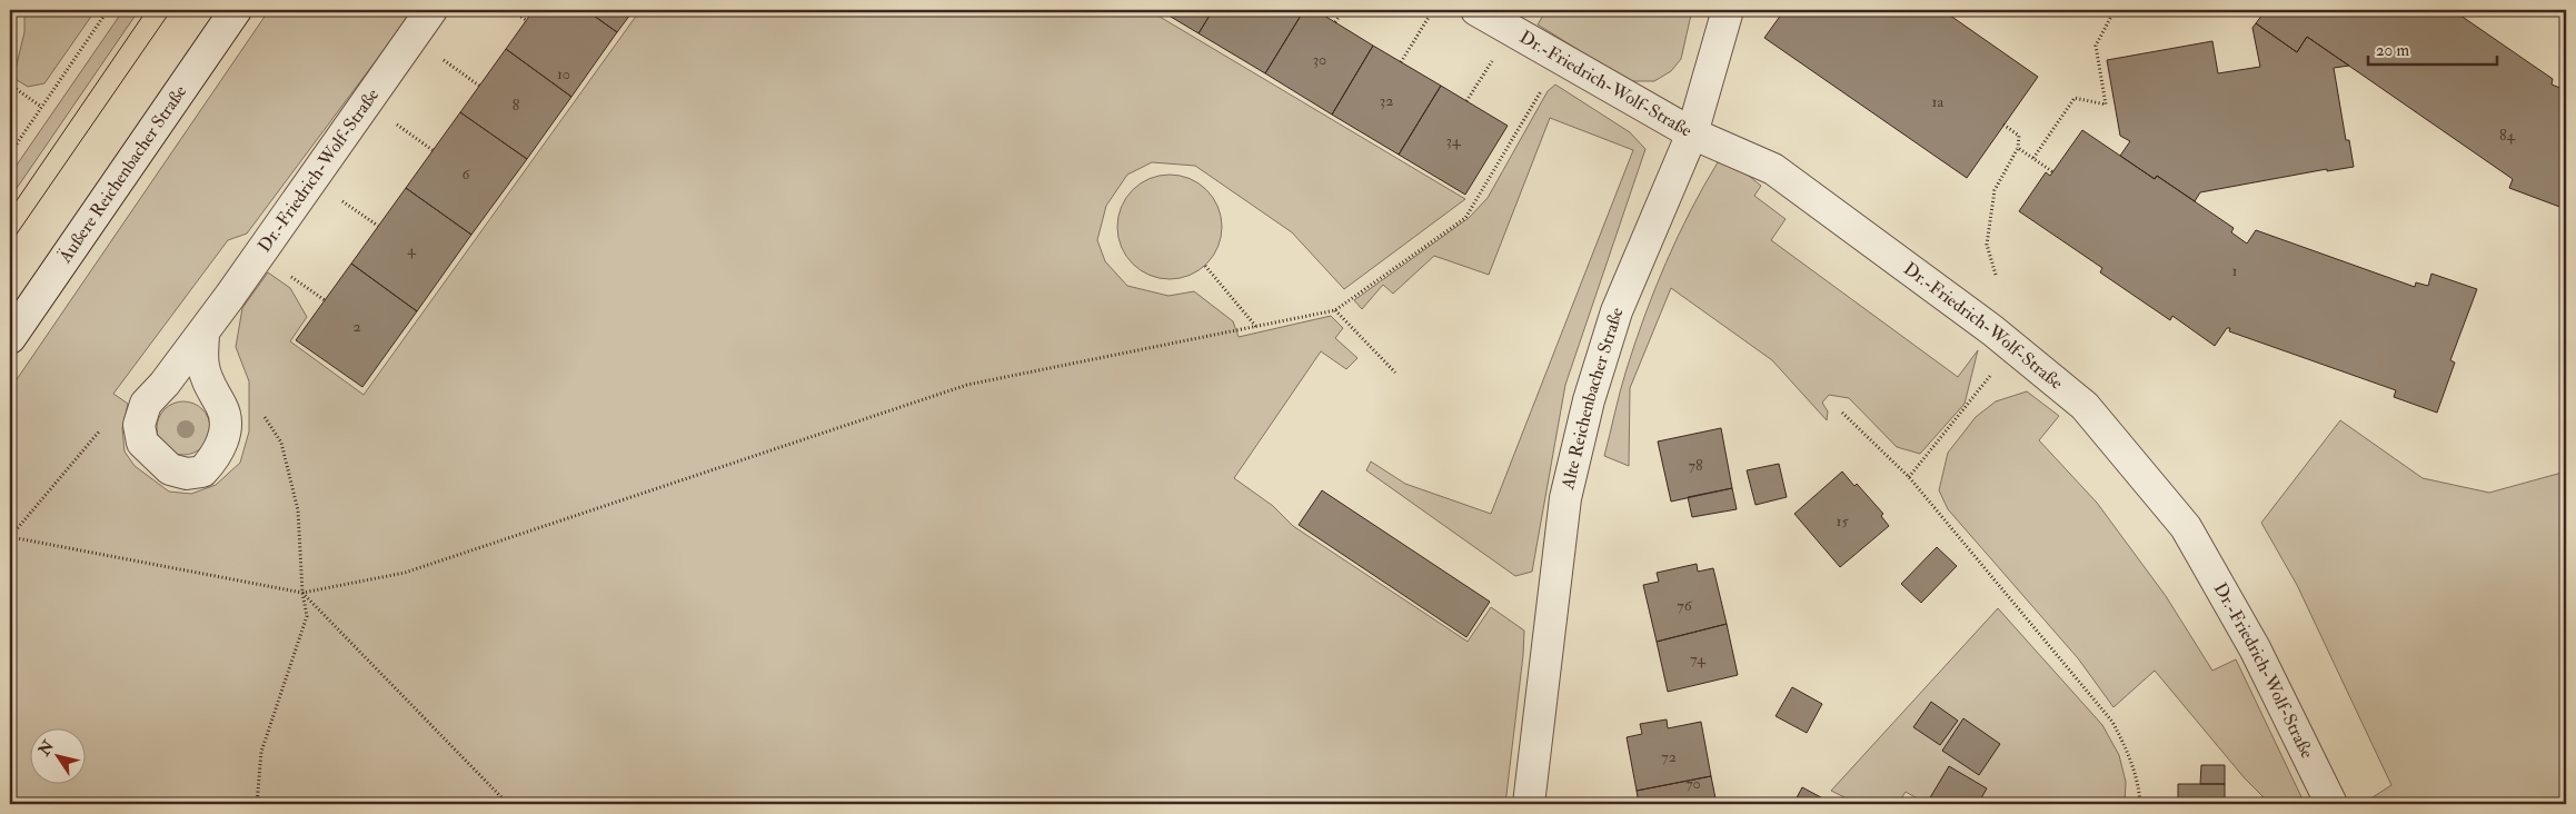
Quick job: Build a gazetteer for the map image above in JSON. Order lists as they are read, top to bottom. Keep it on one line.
{"streets":{"street":["Dr.-Friedrich-Wolf-Straße","Äußere Reichenbacher Straße","Alte Reichenbacher Straße"]},"crossings":[["Dr.-Friedrich-Wolf-Straße","Alte Reichenbacher Straße"]],"house_numbers":["30","10","32","1a","8","84","34","6","4","1","2","78","15","76","74","72","70"],"scale_bar":"20 m","north":"top left"}
